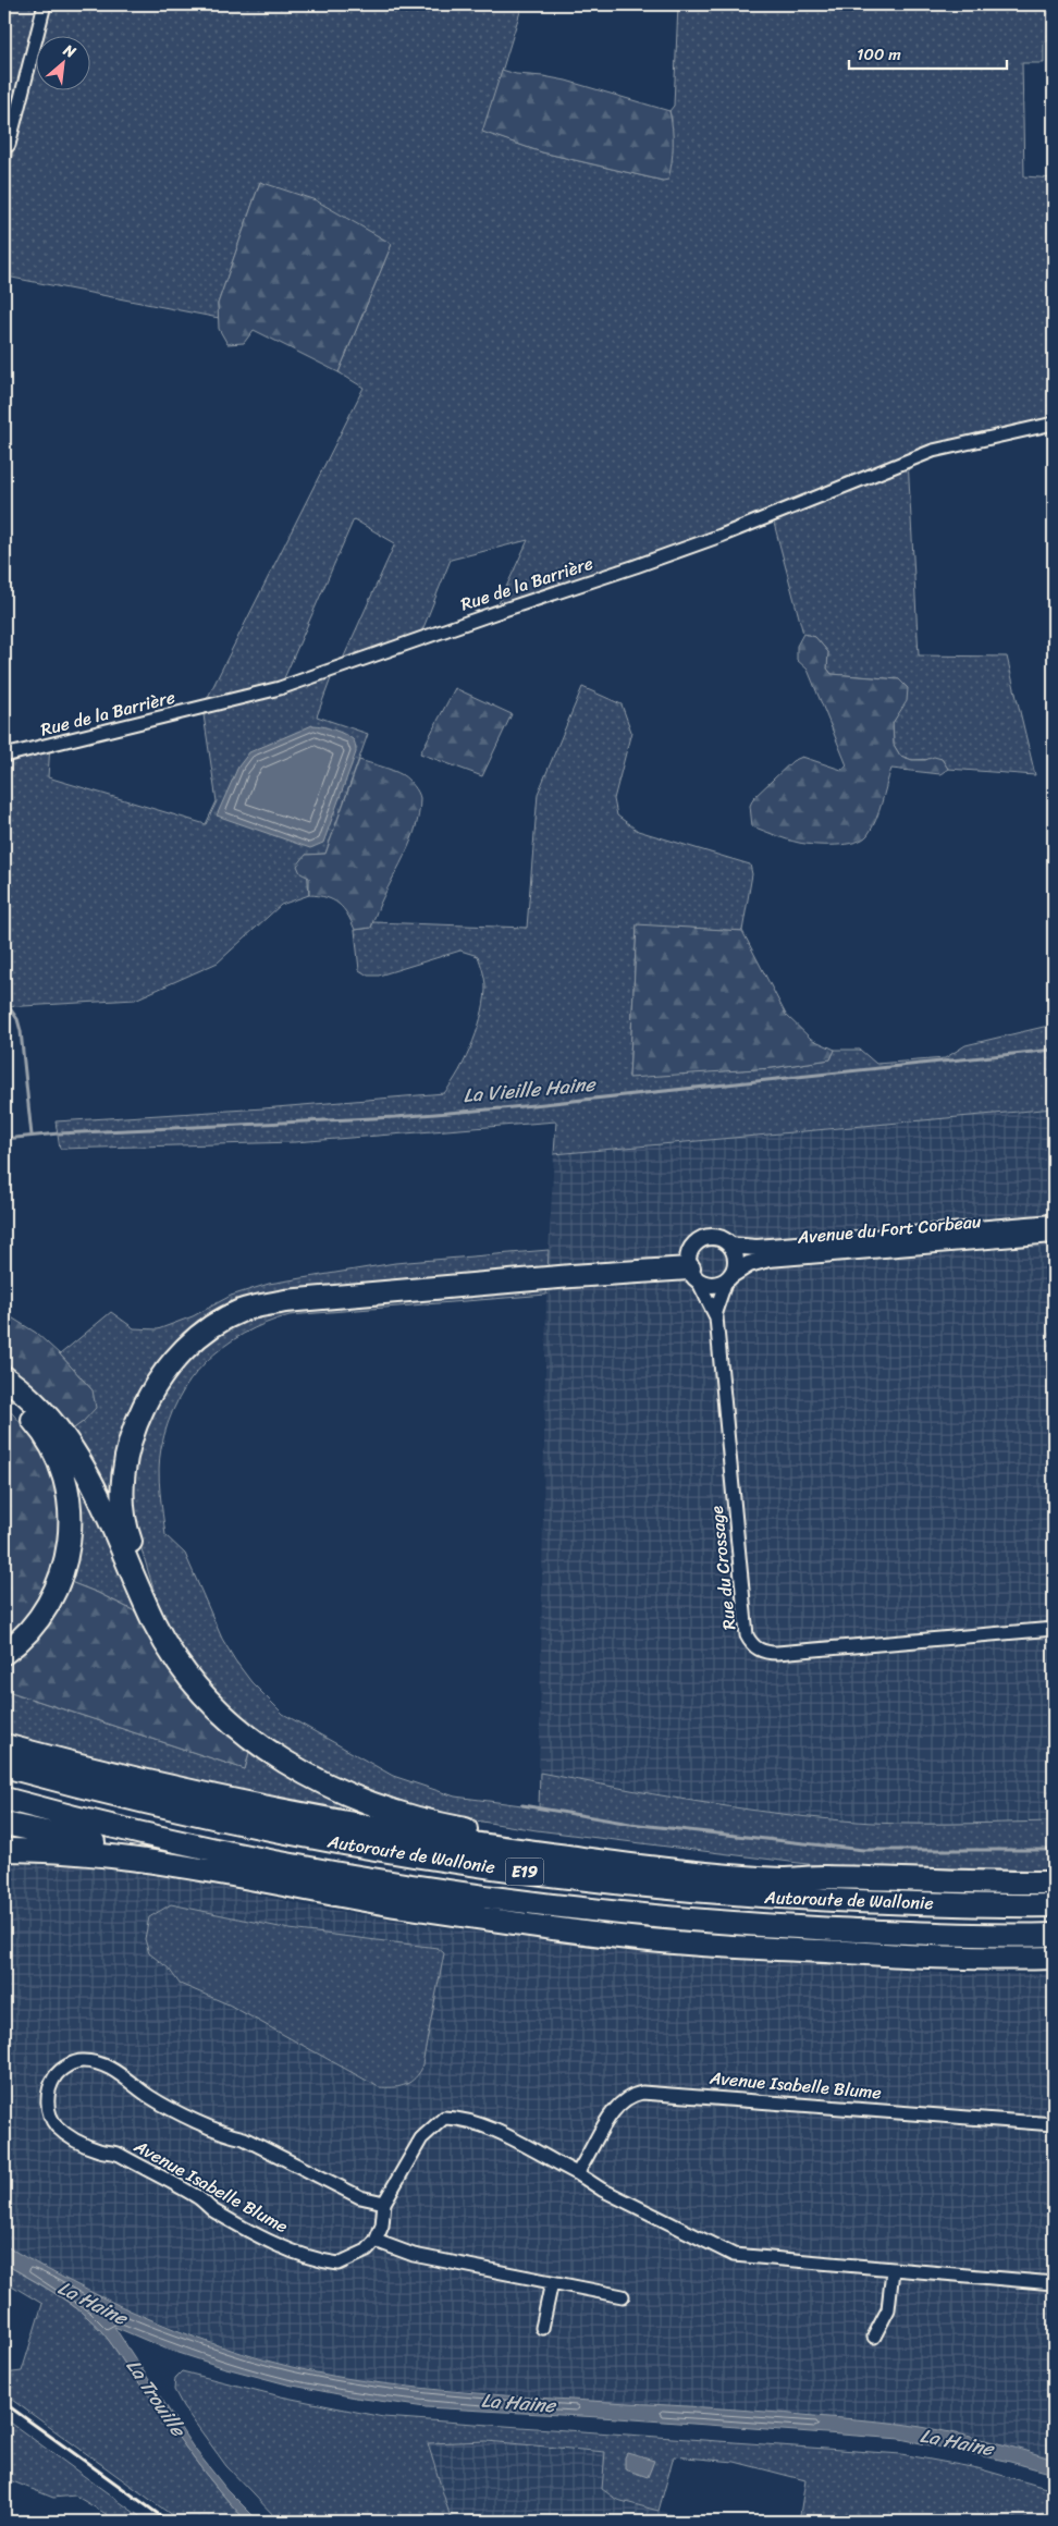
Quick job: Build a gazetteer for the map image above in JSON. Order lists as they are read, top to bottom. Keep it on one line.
{"streets":{"highway":["Autoroute de Wallonie","E19"],"street":["Rue de la Barrière","Avenue du Fort Corbeau","Rue du Crossage","Avenue Isabelle Blume"]},"water":["La Vieille Haine","La Haine","La Trouille"],"scale_bar":"100 m","north":"top right"}
